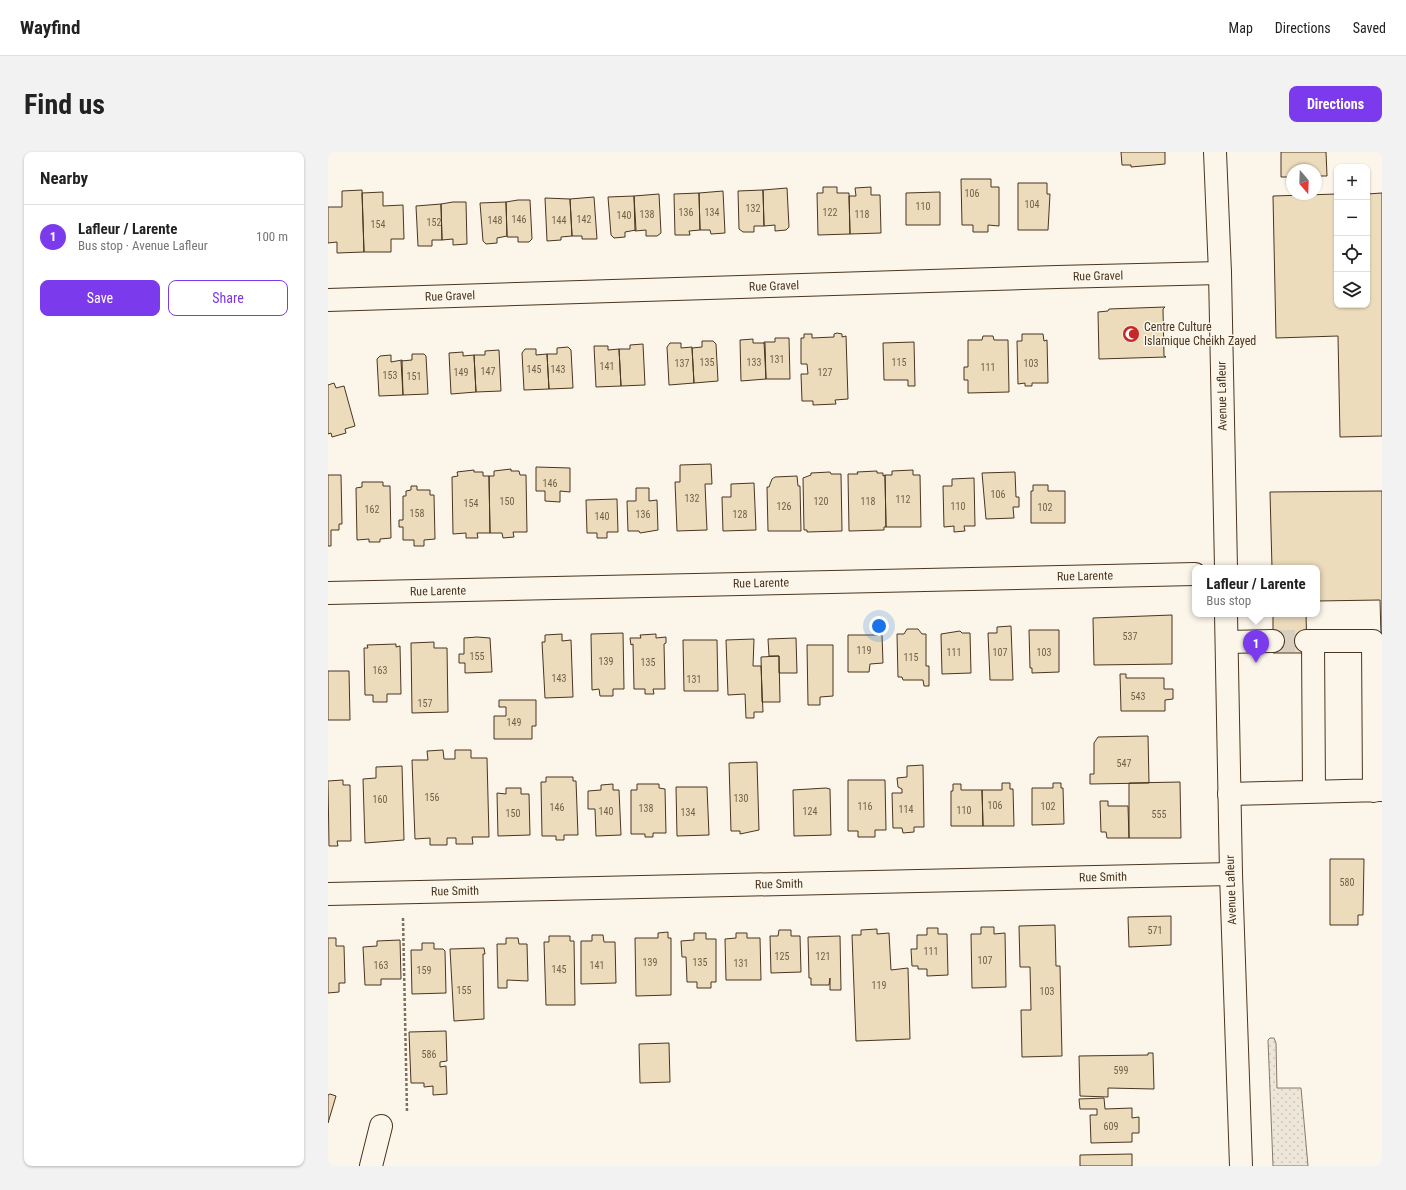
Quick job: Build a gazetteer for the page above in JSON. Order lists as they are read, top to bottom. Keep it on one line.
{"streets":{"street":["Rue Gravel","Avenue Lafleur","Rue Larente","Rue Smith"]},"crossings":[["Rue Gravel","Avenue Lafleur"],["Avenue Lafleur","Rue Smith"]],"places":{"mosque":["Centre Culture Islamique Cheikh Zayed"]},"house_numbers":["106","104","110","132","136","134","122","138","118","140","146","142","148","144","152","154","131","135","133","115","137","103","141","111","145","143","147","149","127","153","151","146","106","132","112","150","120","118","154","126","110","102","162","158","136","128","140","537","119","111","107","103","155","115","139","135","163","143","131","543","157","149","547","156","130","160","106","116","102","146","138","114","110","140","124","134","150","555","580","571","111","125","121","107","139","135","131","163","141","145","159","119","155","103","586","599","609"],"north":"bottom","page":{"header":"Wayfind","nav":["Map","Directions","Saved"],"buttons":["Directions",["Save","Share"]],"title":"Find us","heading":"Nearby","map_buttons":["+","−"],"list":[{"mark":"1","name":"Lafleur / Larente","note":"Bus stop · Avenue Lafleur","value":"100 m"}],"popup":["Lafleur / Larente","Bus stop"],"pins":"1"}}
